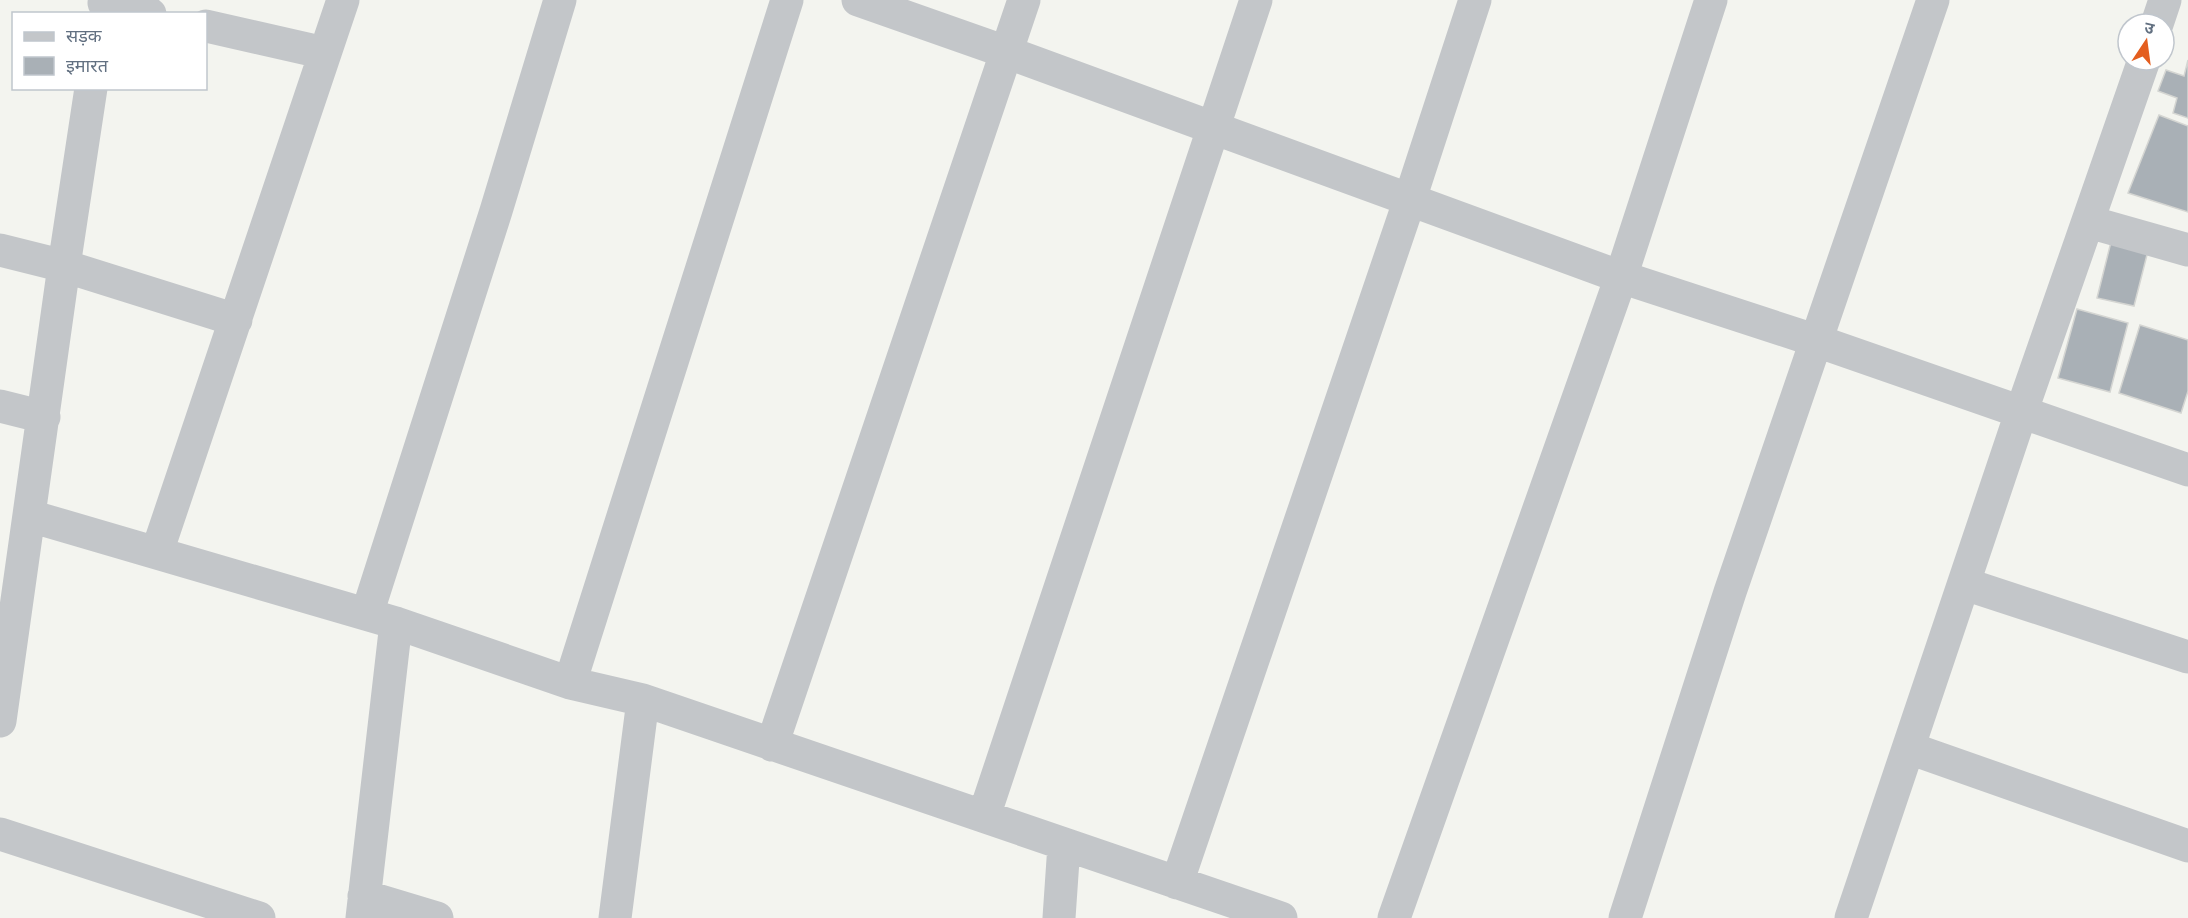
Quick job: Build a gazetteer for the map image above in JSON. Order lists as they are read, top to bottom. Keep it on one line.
{"legend":["सड़क","इमारत"],"north":"top"}
